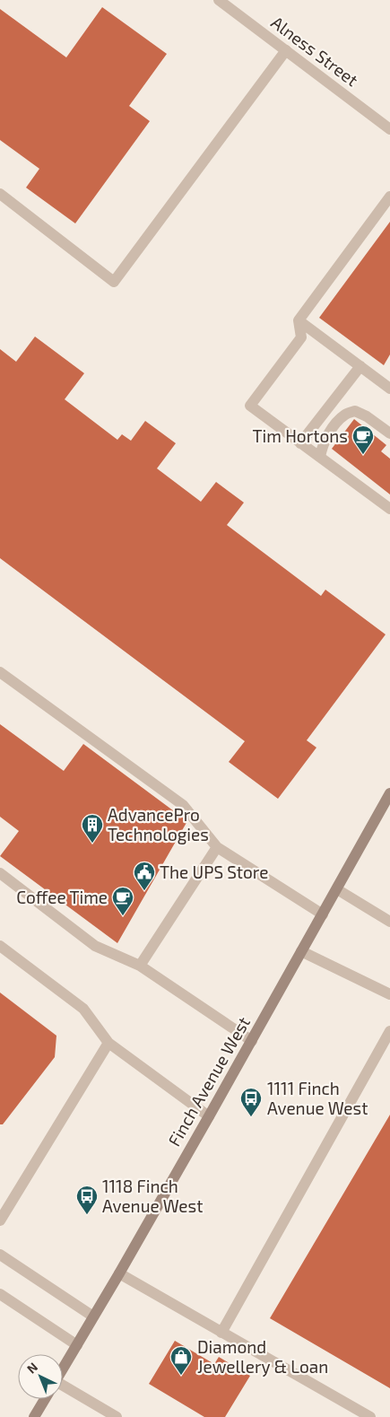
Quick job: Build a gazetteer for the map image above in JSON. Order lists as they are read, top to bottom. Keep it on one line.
{"streets":{"main road":["Finch Avenue West"],"street":["Alness Street"]},"places":{"cafe":["Tim Hortons","Coffee Time"],"building":["AdvancePro Technologies"],"public building":["The UPS Store"],"bus stop":["1111 Finch Avenue West","1118 Finch Avenue West"],"shop":["Diamond Jewellery & Loan"]},"north":"top left"}
